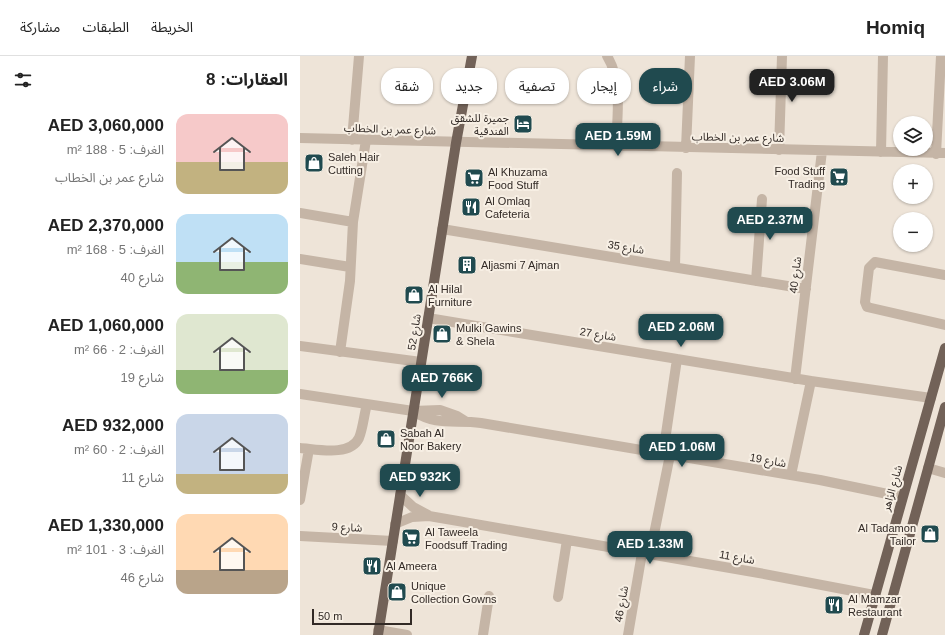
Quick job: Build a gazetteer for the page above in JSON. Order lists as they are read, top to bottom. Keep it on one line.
{"streets":{"main road":["شارع 52","شارع الزاهر"],"street":["شارع عمر بن الخطاب","شارع 35","شارع 40","شارع 27","شارع 19","شارع 9","شارع 11","شارع 46"]},"crossings":[["شارع عمر بن الخطاب","شارع 40"],["شارع عمر بن الخطاب","شارع 52"],["شارع 35","شارع 40"],["شارع 35","شارع 52"],["شارع 40","شارع 27"],["شارع 52","شارع 27"],["شارع 52","شارع 19"],["شارع 52","شارع 9"],["شارع 52","شارع 11"],["شارع 27","شارع الزاهر"],["شارع 27","شارع 46"],["شارع 19","شارع الزاهر"],["شارع 19","شارع 46"],["شارع الزاهر","شارع 11"],["شارع 11","شارع 46"]],"places":{"hotel":["جميرة للشقق الفندقية"],"shop":["Saleh Hair Cutting","Al Hilal Furniture","Mulki Gawins & Shela","Sabah Al Noor Bakery","Al Tadamon Tailor","Unique Collection Gowns"],"supermarket":["Food Stuff Trading","Al Khuzama Food Stuff","Al Taweela Foodsuff Trading"],"restaurant":["Al Omlaq Cafeteria","Al Ameera","Al Mamzar Restaurant"],"building":["Aljasmi 7 Ajman"]},"scale_bar":"50 m","page":{"header":"Homiq","nav":["الخريطة","الطبقات","مشاركة"],"heading":"العقارات: 8","chip":["شراء","إيجار","تصفية","جديد","شقة"],"price":["AED 3.06M","AED 1.59M","AED 2.37M","AED 2.06M","AED 766K","AED 1.06M","AED 932K","AED 1.33M"],"list":[{"name":"AED 3,060,000","note":"الغرف: 5 · 188 m² · شارع عمر بن الخطاب"},{"name":"AED 2,370,000","note":"الغرف: 5 · 168 m² · شارع 40"},{"name":"AED 1,060,000","note":"الغرف: 2 · 66 m² · شارع 19"},{"name":"AED 932,000","note":"الغرف: 2 · 60 m² · شارع 11"},{"name":"AED 1,330,000","note":"الغرف: 3 · 101 m² · شارع 46"}],"map_buttons":["+","−"],"scale":"50 m"}}
